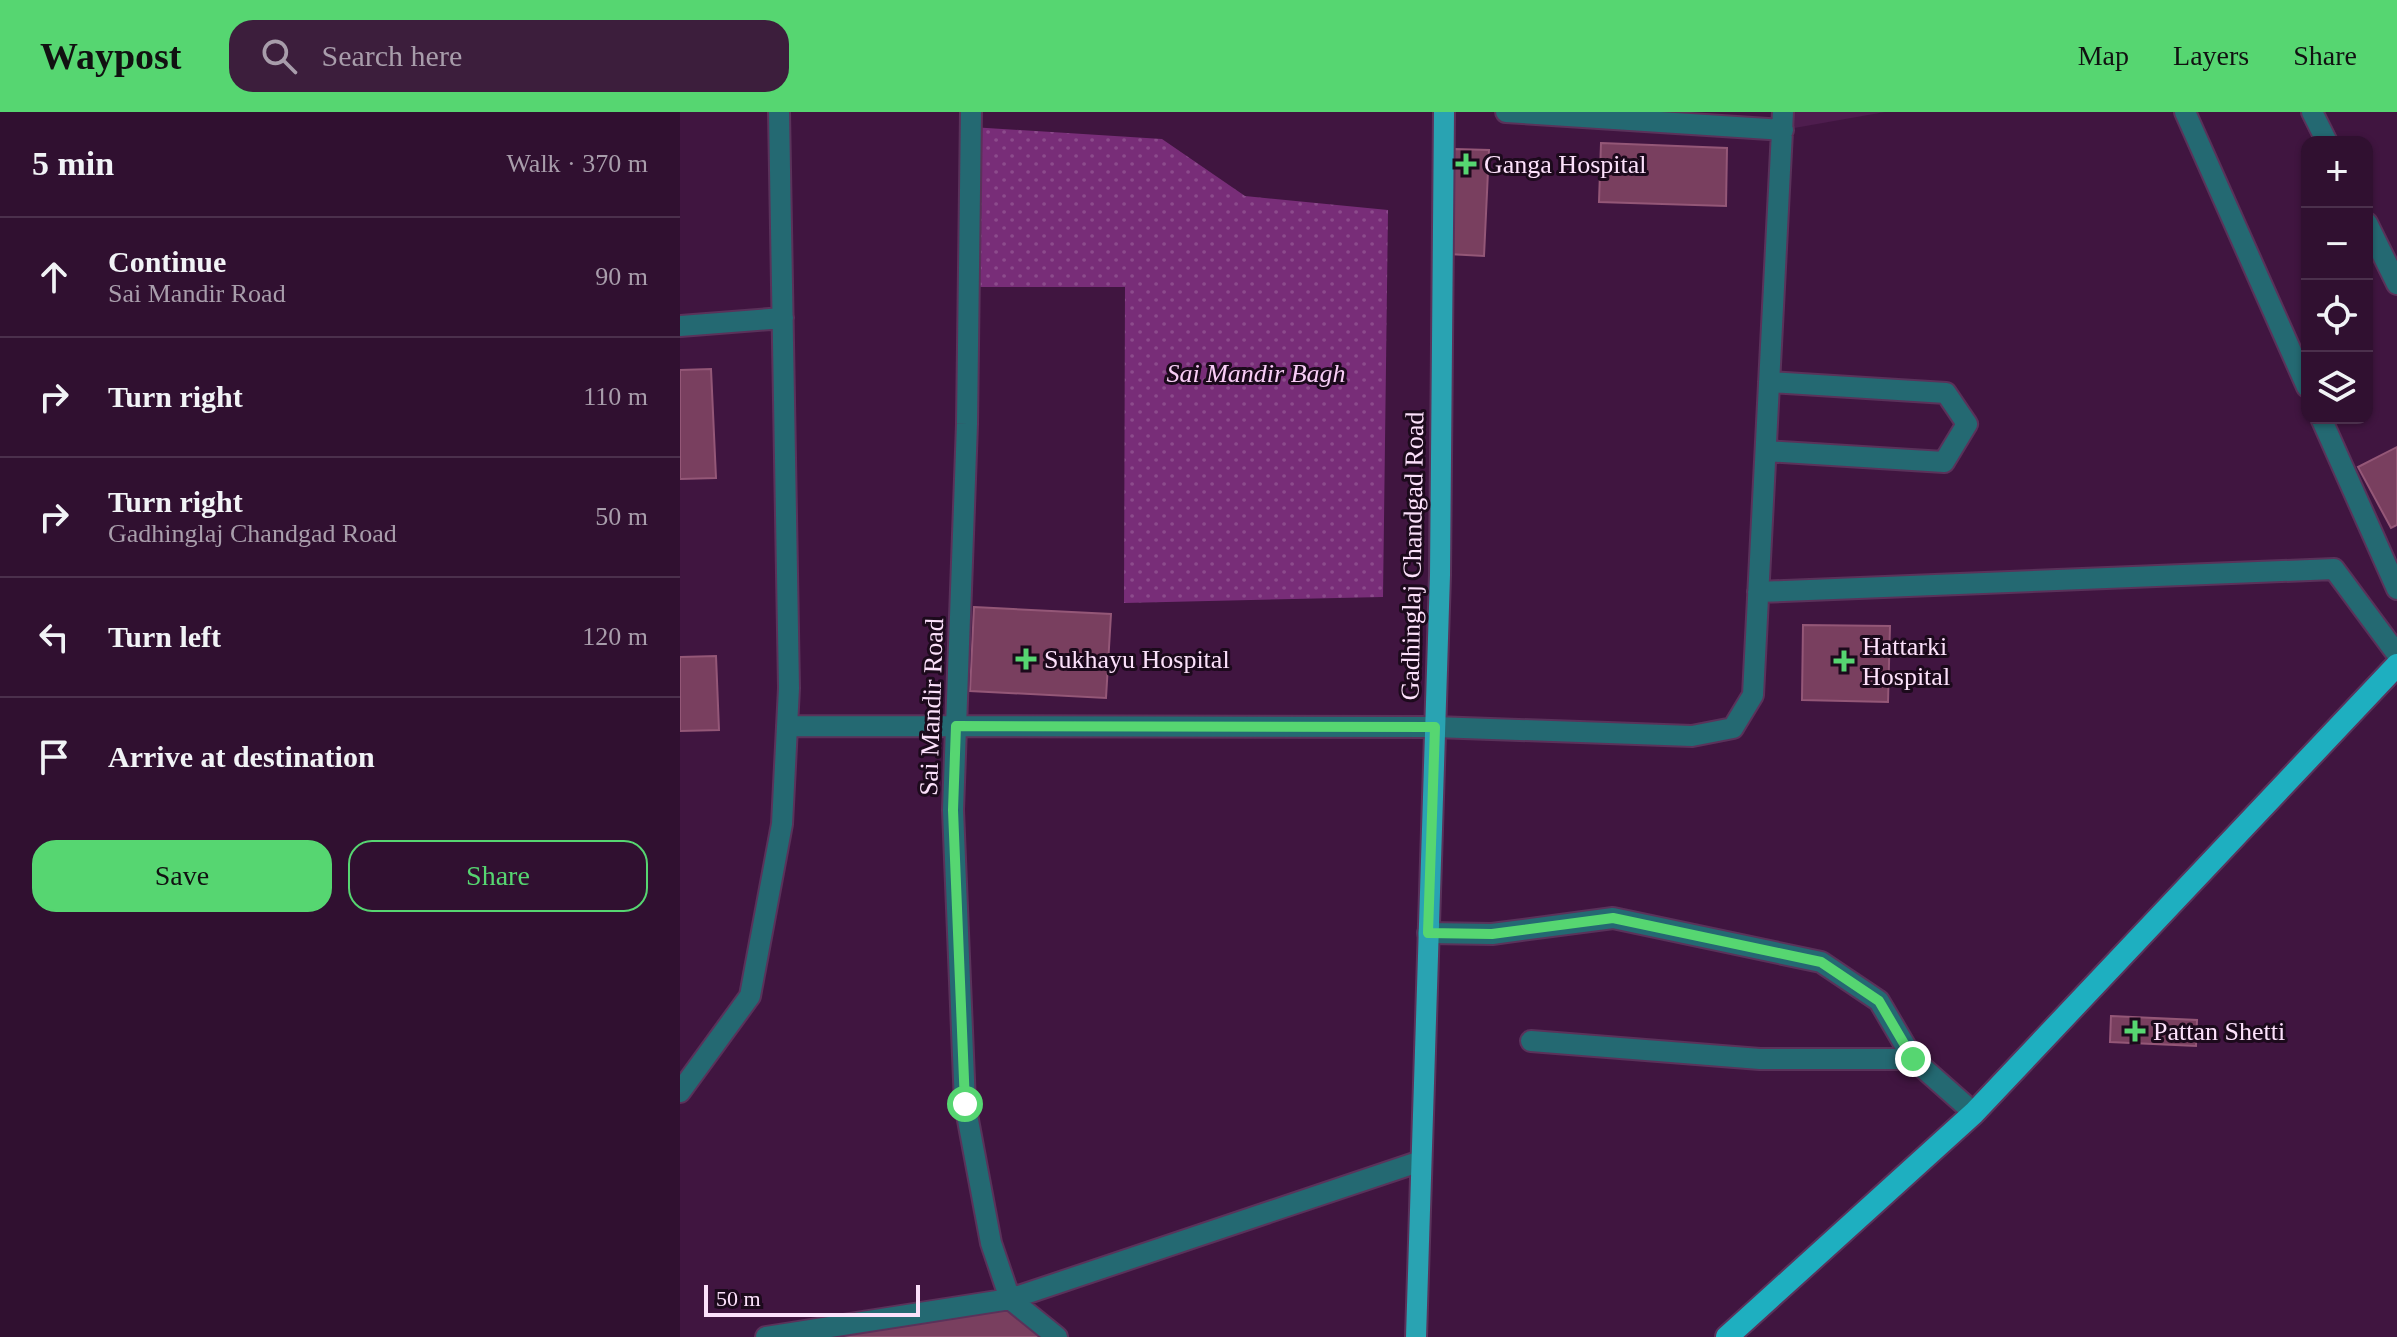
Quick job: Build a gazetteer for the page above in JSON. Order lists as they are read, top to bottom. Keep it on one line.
{"streets":{"main road":["Gadhinglaj Chandgad Road"],"street":["Sai Mandir Road"]},"parks":["Sai Mandir Bagh"],"places":{"health":["Ganga Hospital","Sukhayu Hospital","Hattarki Hospital","Pattan Shetti"]},"scale_bar":"50 m","page":{"header":"Waypost","search":"Search here","nav":["Map","Layers","Share"],"heading":["5 min","Walk · 370 m"],"map_buttons":["+","−"],"list":[["Continue","Sai Mandir Road","90 m"],["Turn right","110 m"],["Turn right","Gadhinglaj Chandgad Road","50 m"],["Turn left","120 m"],"Arrive at destination"],"buttons":["Save","Share"],"scale":"50 m"}}
